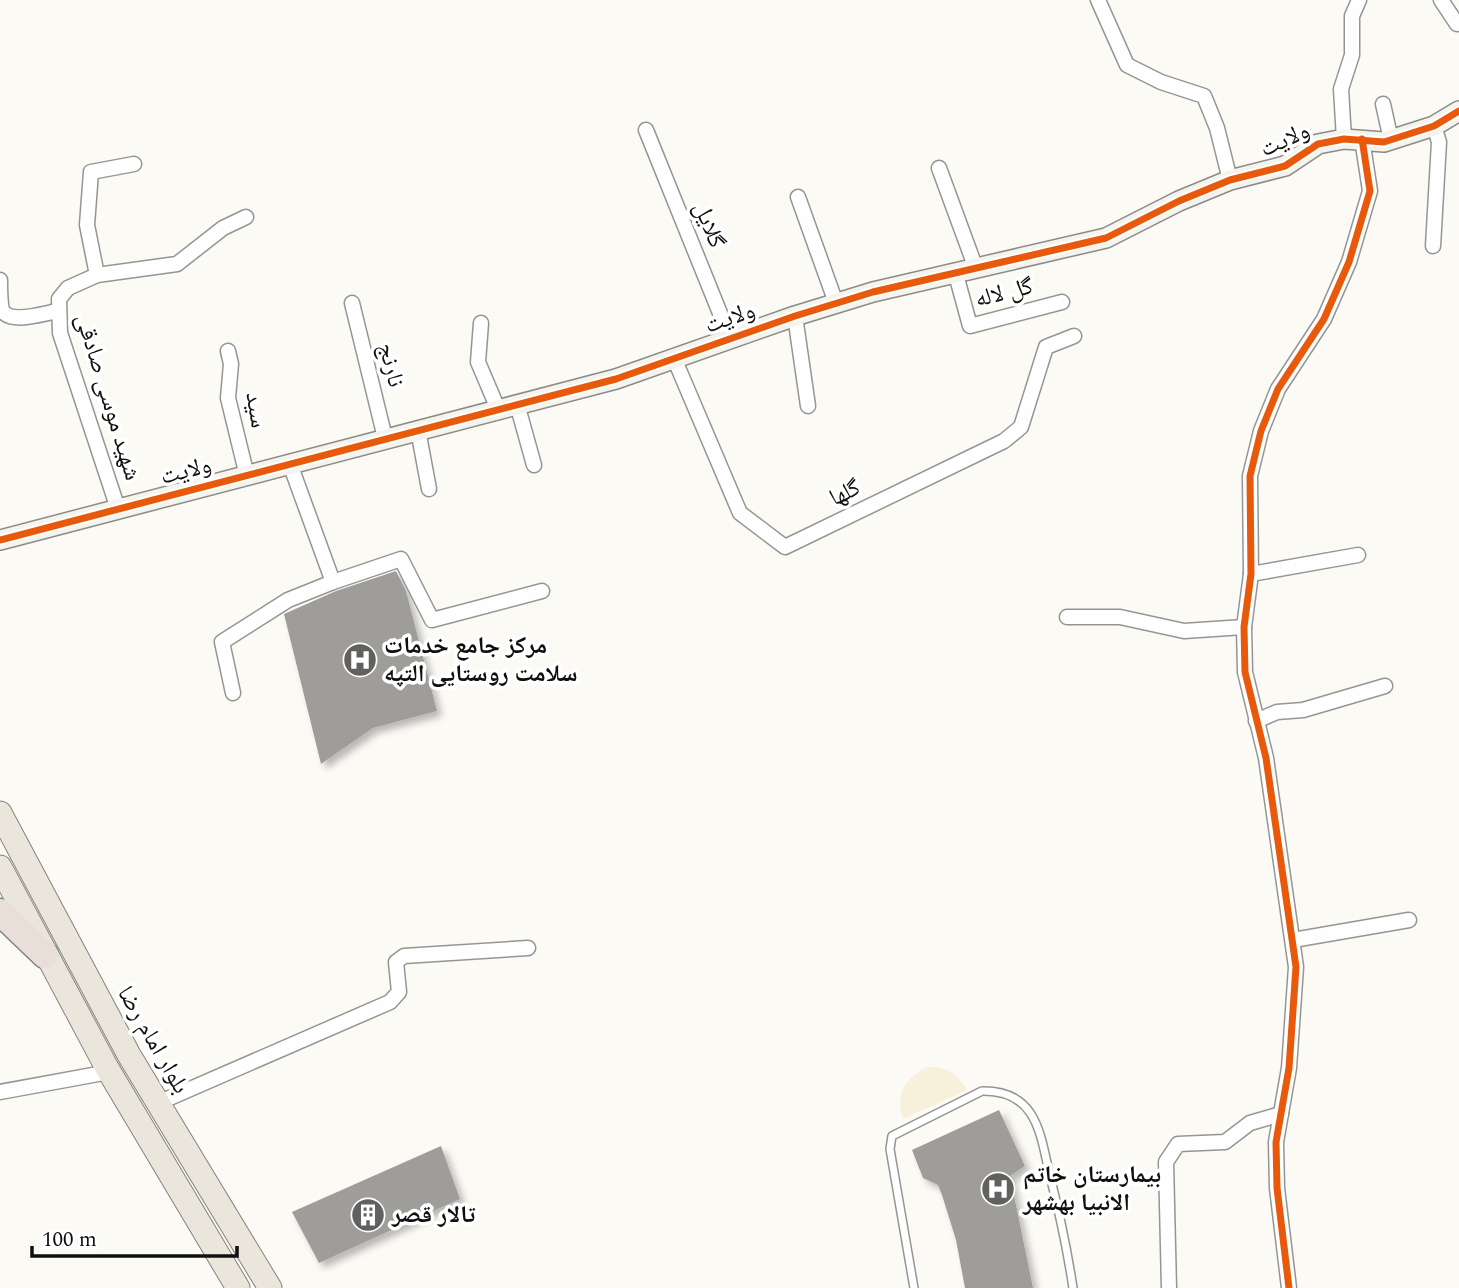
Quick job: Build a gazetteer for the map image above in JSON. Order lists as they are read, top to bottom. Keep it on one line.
{"streets":{"main road":["بلوار امام رضا"],"street":["ولایت","گلایل","گل لاله","نارنج","شهید موسی صادقی","سید","گلها"]},"crossings":[["ولایت","گلایل"],["ولایت","گل لاله"],["ولایت","نارنج"],["ولایت","شهید موسی صادقی"],["ولایت","سید"],["ولایت","گلها"]],"places":{"hospital":["مرکز جامع خدمات سلامت روستایی التپه","بیمارستان خاتم الانبیا بهشهر"],"building":["تالار قصر"]},"scale_bar":"100 m"}
